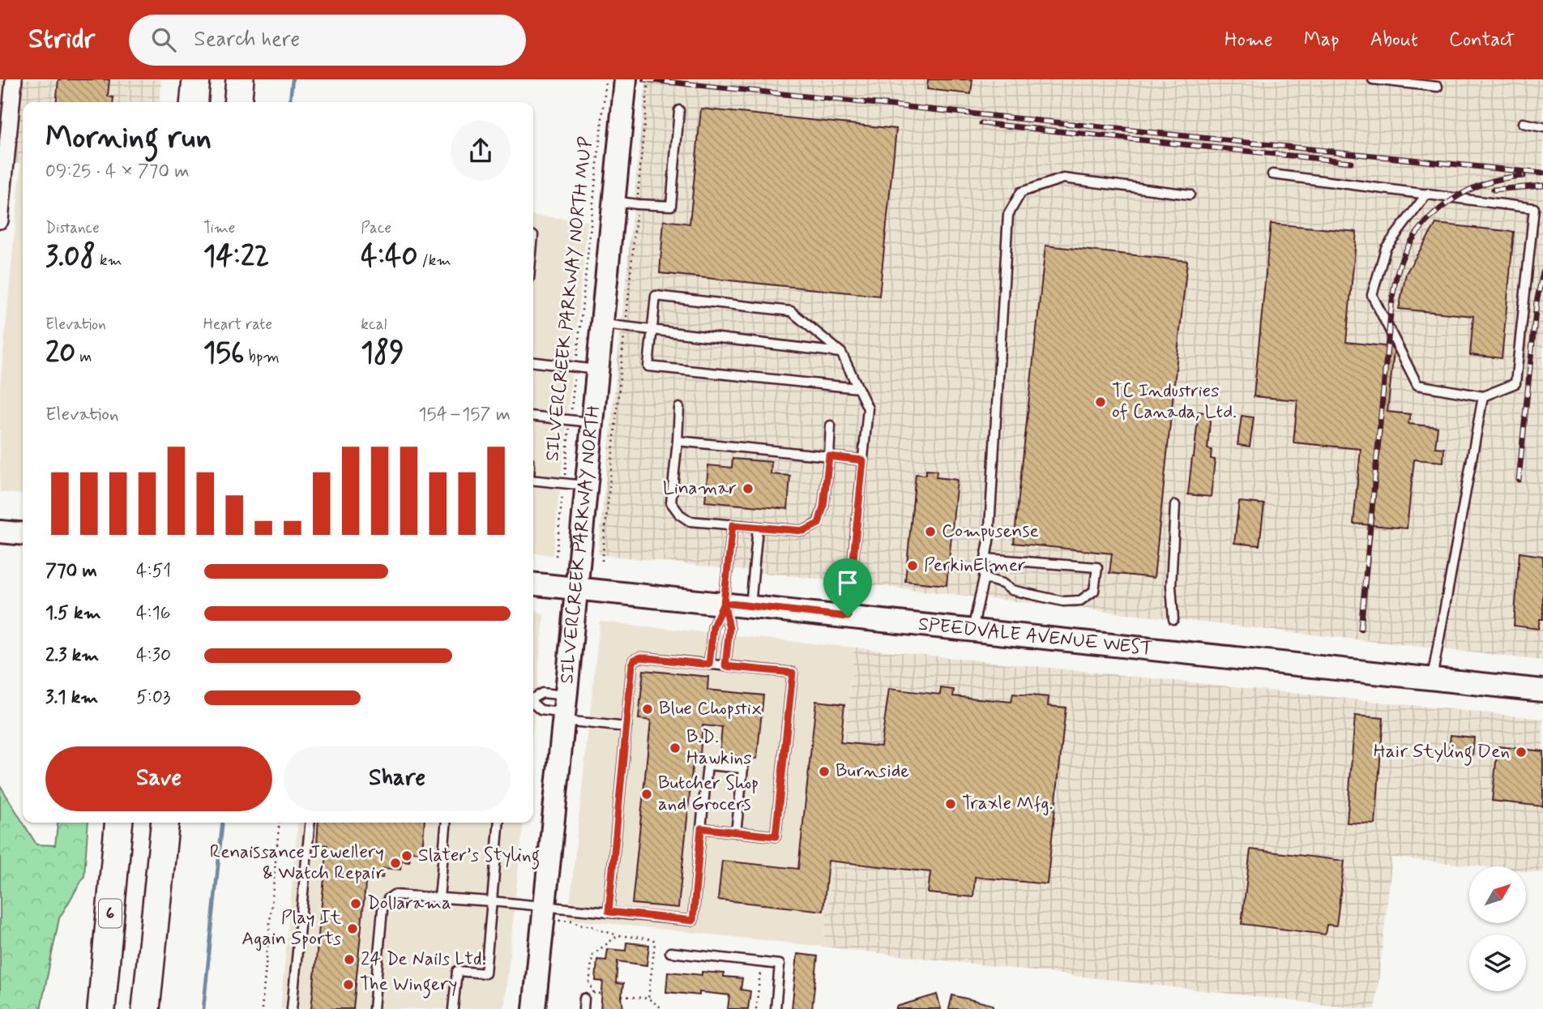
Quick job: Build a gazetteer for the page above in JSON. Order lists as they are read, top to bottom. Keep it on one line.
{"streets":{"highway":["6"],"main road":["SILVERCREEK PARKWAY NORTH","SPEEDVALE AVENUE WEST"],"path":["SILVERCREEK PARKWAY NORTH MUP"]},"crossings":[["SILVERCREEK PARKWAY NORTH MUP","SILVERCREEK PARKWAY NORTH"],["SILVERCREEK PARKWAY NORTH","SPEEDVALE AVENUE WEST"]],"places":["TC Industries of Canada, Ltd.","Linamar","Compusense","PerkinElmer","Blue Chopstix","B.D. Hawkins","Hair Styling Den","Burnside","Butcher Shop and Grocers","Traxle Mfg.","Slater’s Styling","Renaissance Jewellery & Watch Repair","Dollarama","Play It Again Sports","24 De Nails Ltd.","The Wingery"],"north":"top right","page":{"header":"Stridr","search":"Search here","nav":["Home","Map","About","Contact"],"heading":["Morning run","09:25 · 4 × 770 m"],"stats":[["Distance","3.08 km"],["Time","14:22"],["Pace","4:40 /km"],["Elevation","20 m"],["Heart rate","156 bpm"],["kcal","189"]],"chart":["Elevation","154–157 m"],"list":[{"name":"770 m","note":"4:51"},{"name":"1.5 km","note":"4:16"},{"name":"2.3 km","note":"4:30"},{"name":"3.1 km","note":"5:03"}],"buttons":["Save","Share"]}}
